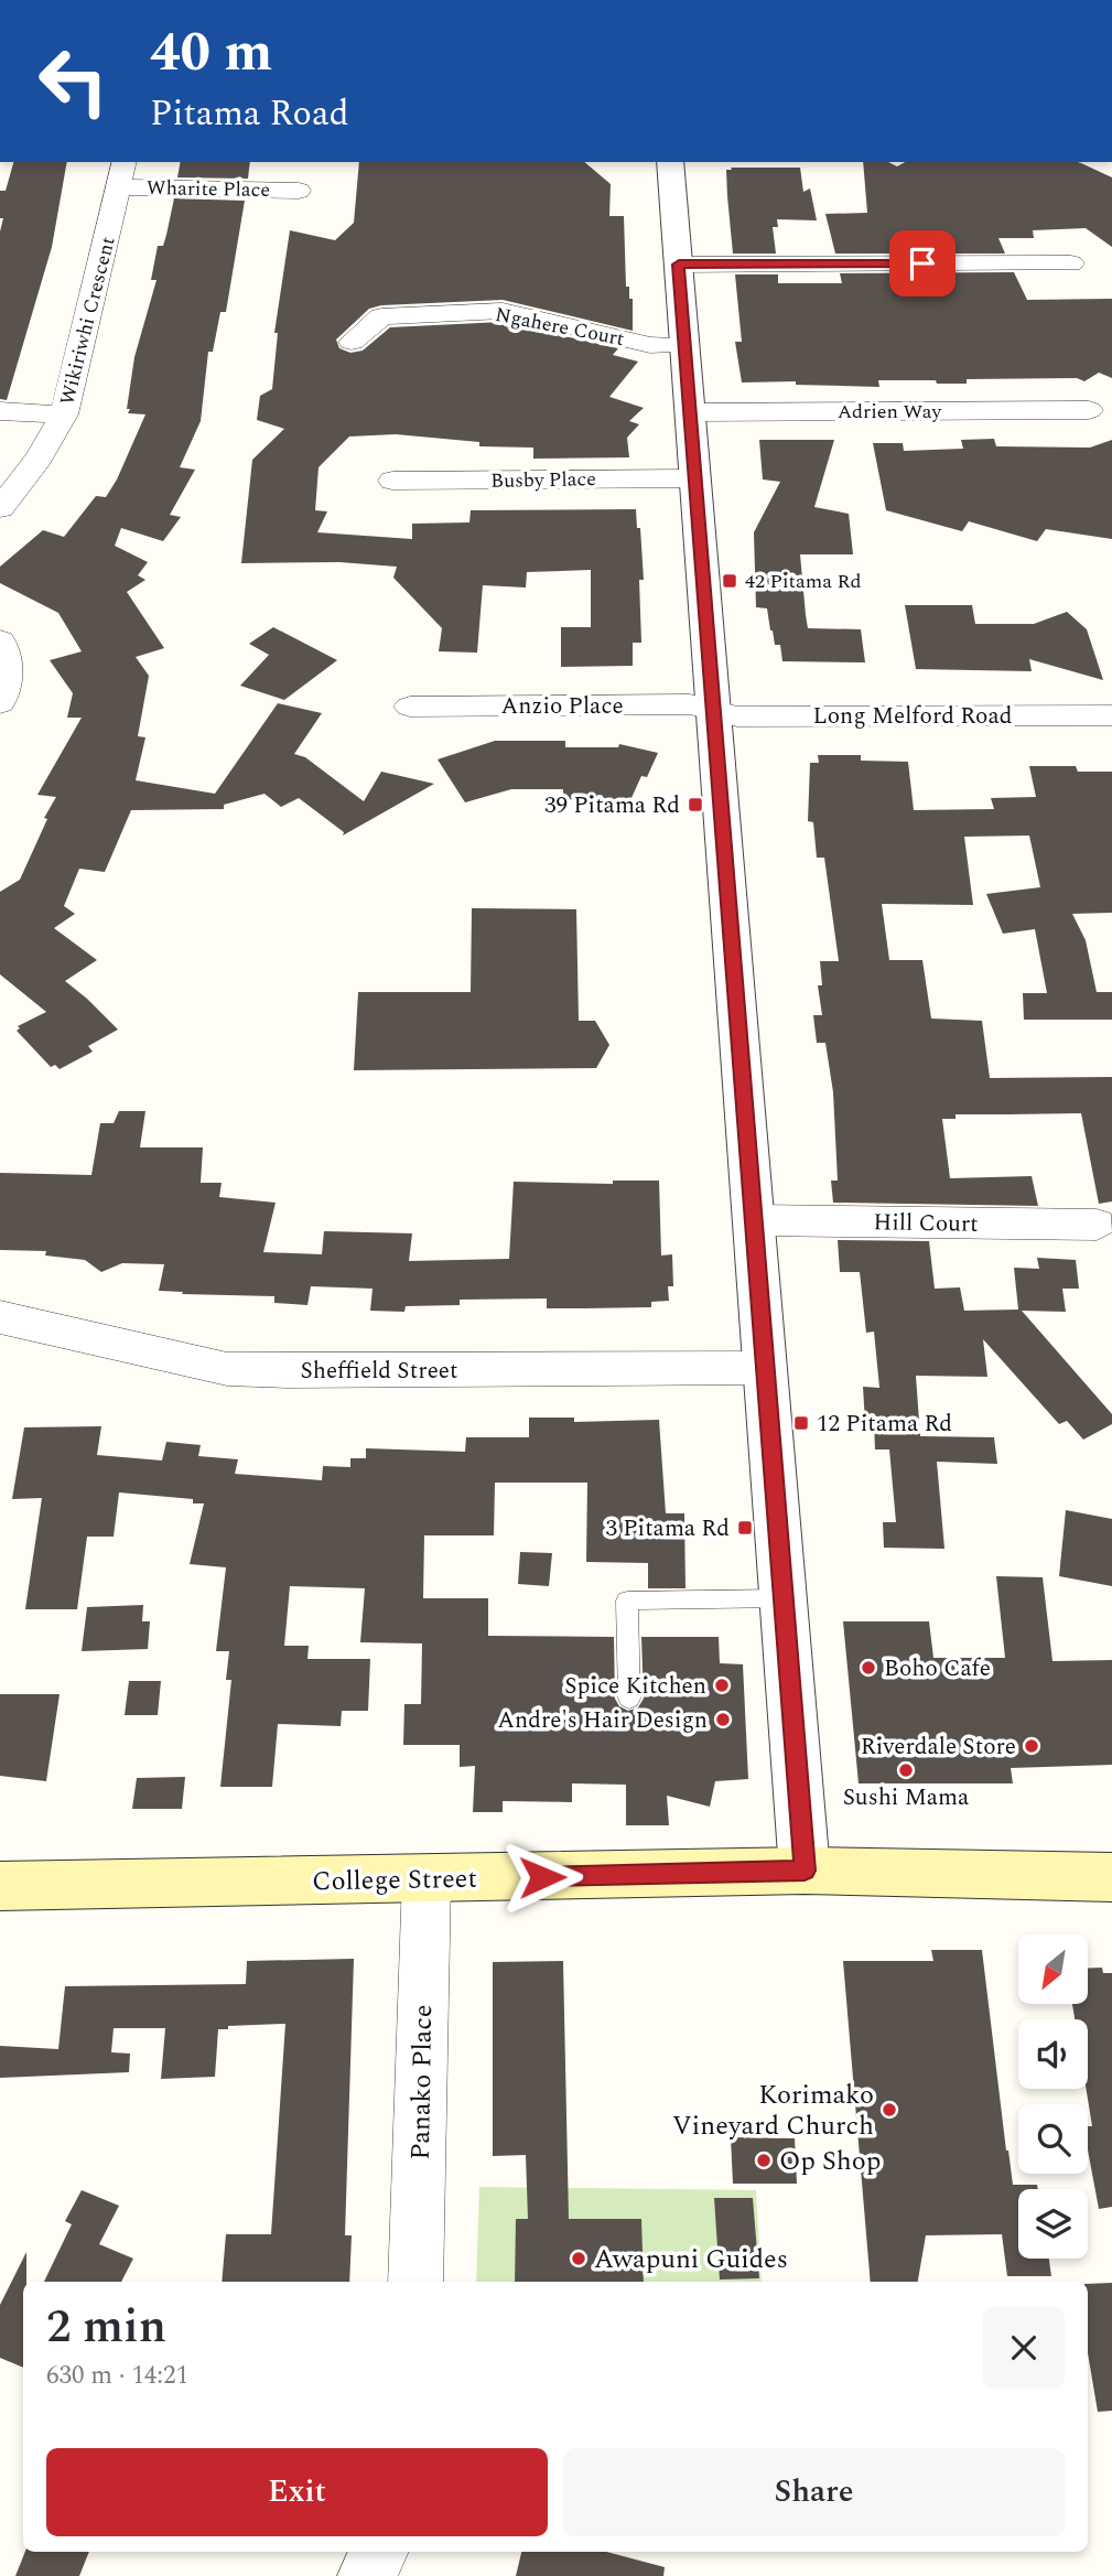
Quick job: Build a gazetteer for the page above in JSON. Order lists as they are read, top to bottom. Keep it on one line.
{"streets":{"main road":["College Street"],"street":["Wharite Place","Wikiriwhi Crescent","Ngahere Court","Adrien Way","Busby Place","Anzio Place","Long Melford Road","Hill Court","Sheffield Street","Panako Place"]},"crossings":[["Wharite Place","Wikiriwhi Crescent"],["Anzio Place","Long Melford Road"],["College Street","Panako Place"]],"places":{"transit":["42 Pitama Rd","39 Pitama Rd","12 Pitama Rd","3 Pitama Rd"],"other":["Boho Cafe","Spice Kitchen","Andre's Hair Design","Riverdale Store","Sushi Mama","Korimako Vineyard Church","Op Shop","Awapuni Guides"]},"north":"bottom left","page":{"turn":["40 m","Pitama Road"],"heading":["2 min","630 m · 14:21"],"buttons":["Exit","Share"]}}
